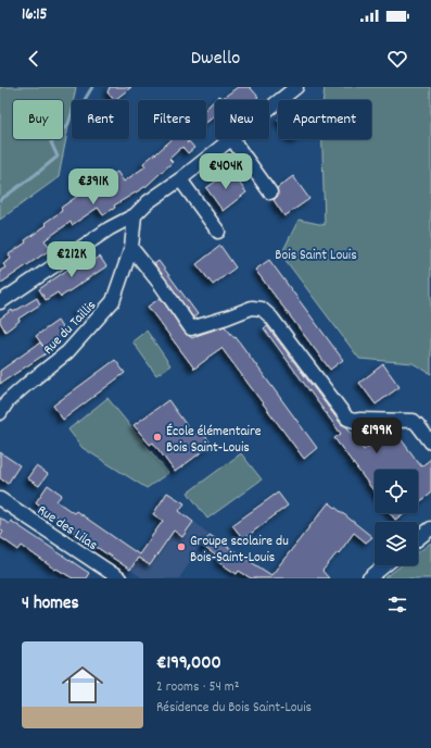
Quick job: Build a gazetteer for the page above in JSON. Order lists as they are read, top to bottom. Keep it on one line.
{"streets":{"street":["Rue du Taillis","Rue des Lilas"]},"parks":["Bois Saint Louis"],"places":["École élémentaire Bois Saint-Louis","Groupe scolaire du Bois-Saint-Louis"],"page":{"status":"16:15","header":"Dwello","chip":["Buy","Rent","Filters","New","Apartment"],"price":["€404K","€391K","€212K","€199K"],"heading":"4 homes","list":[{"name":"€199,000","note":"2 rooms · 54 m² · Résidence du Bois Saint-Louis"}]}}
